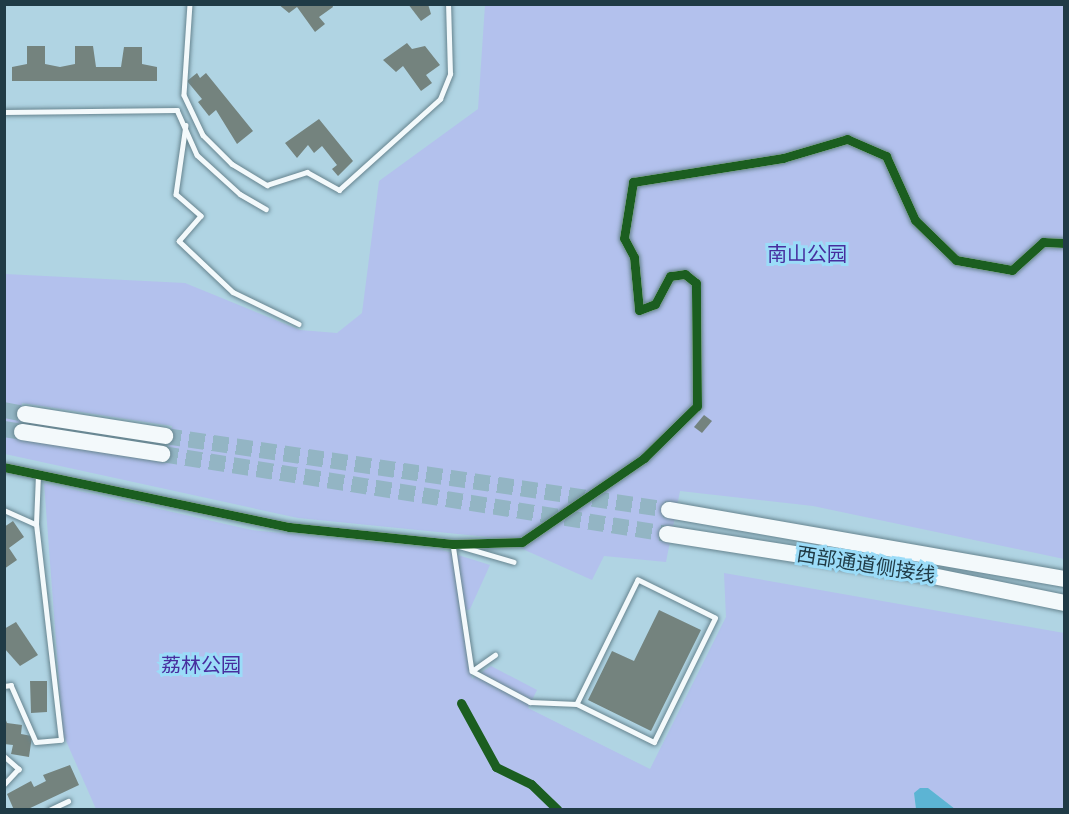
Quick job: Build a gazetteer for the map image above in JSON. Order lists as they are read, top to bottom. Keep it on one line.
{"streets":{"highway":["西部通道侧接线"]},"parks":["南山公园","荔林公园"]}
